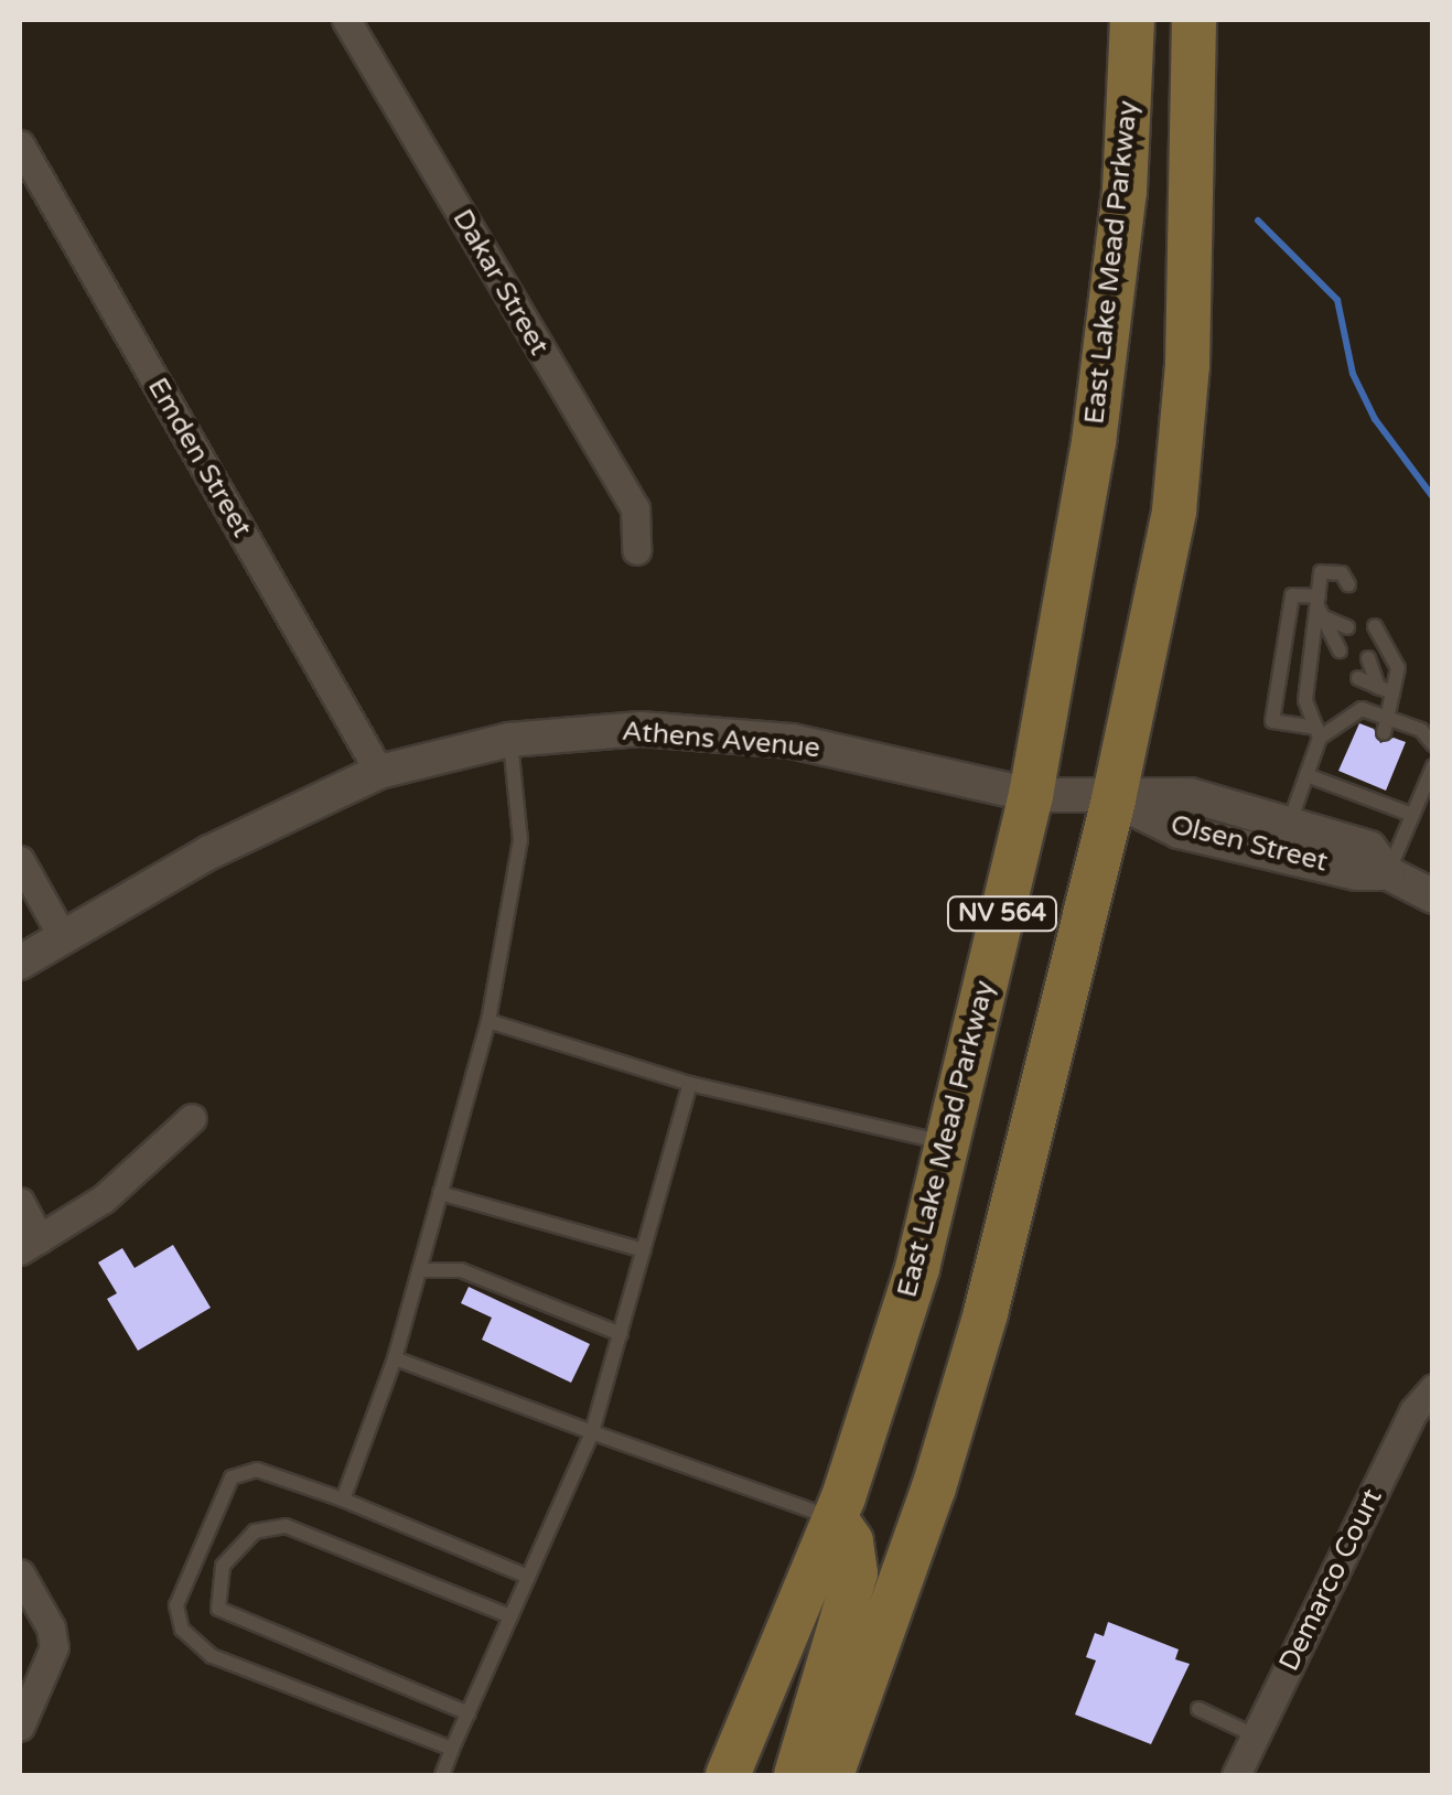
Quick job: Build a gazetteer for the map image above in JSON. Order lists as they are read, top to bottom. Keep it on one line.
{"streets":{"main road":["East Lake Mead Parkway","NV 564"],"street":["Dakar Street","Emden Street","Athens Avenue","Olsen Street","Demarco Court"]},"crossings":[["East Lake Mead Parkway","Athens Avenue"],["East Lake Mead Parkway","Olsen Street"],["Emden Street","Athens Avenue"],["Athens Avenue","Olsen Street"]]}
